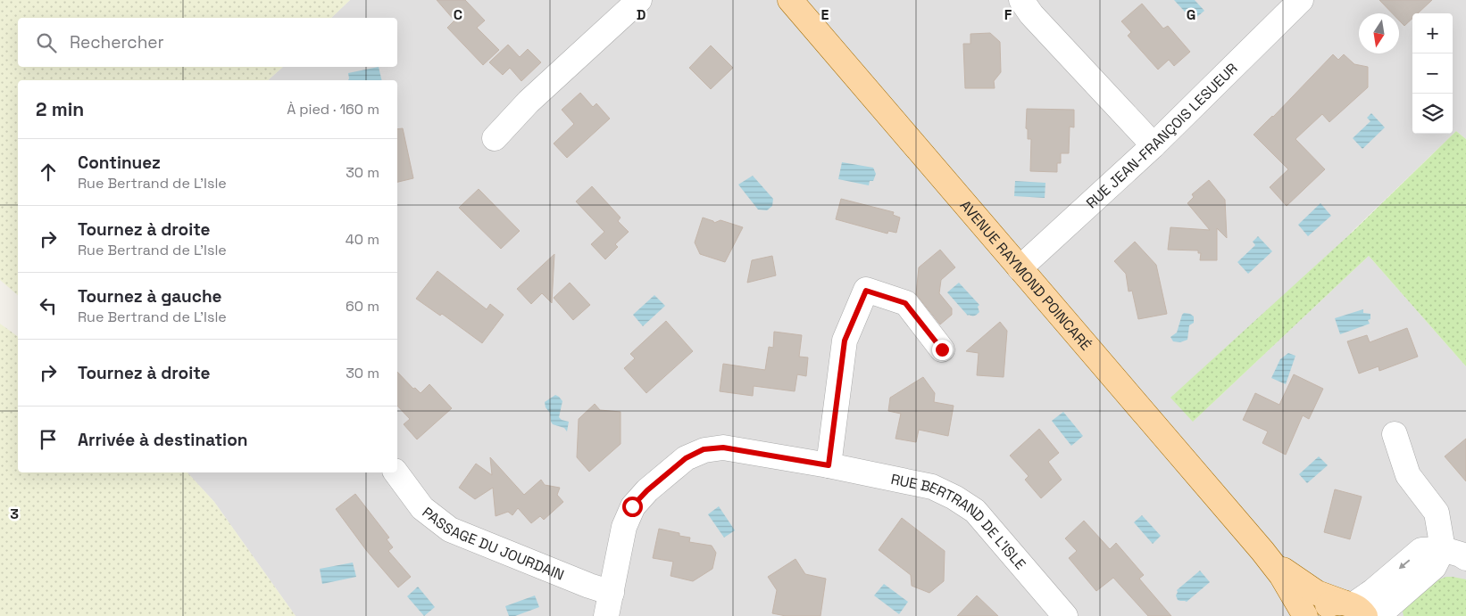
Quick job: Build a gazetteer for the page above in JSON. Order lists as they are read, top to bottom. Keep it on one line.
{"streets":{"main road":["AVENUE RAYMOND POINCARÉ"],"street":["RUE JEAN-FRANÇOIS LESUEUR","RUE BERTRAND DE L'ISLE","PASSAGE DU JOURDAIN"]},"crossings":[["RUE JEAN-FRANÇOIS LESUEUR","AVENUE RAYMOND POINCARÉ"],["RUE BERTRAND DE L'ISLE","PASSAGE DU JOURDAIN"]],"north":"bottom","page":{"map_buttons":["+","−"],"search":"Rechercher","heading":["2 min","À pied · 160 m"],"list":[["Continuez","Rue Bertrand de L'Isle","30 m"],["Tournez à droite","Rue Bertrand de L'Isle","40 m"],["Tournez à gauche","Rue Bertrand de L'Isle","60 m"],["Tournez à droite","30 m"],"Arrivée à destination"]},"grid":{"columns":["C","D","E","F","G"],"rows":["3"]}}
